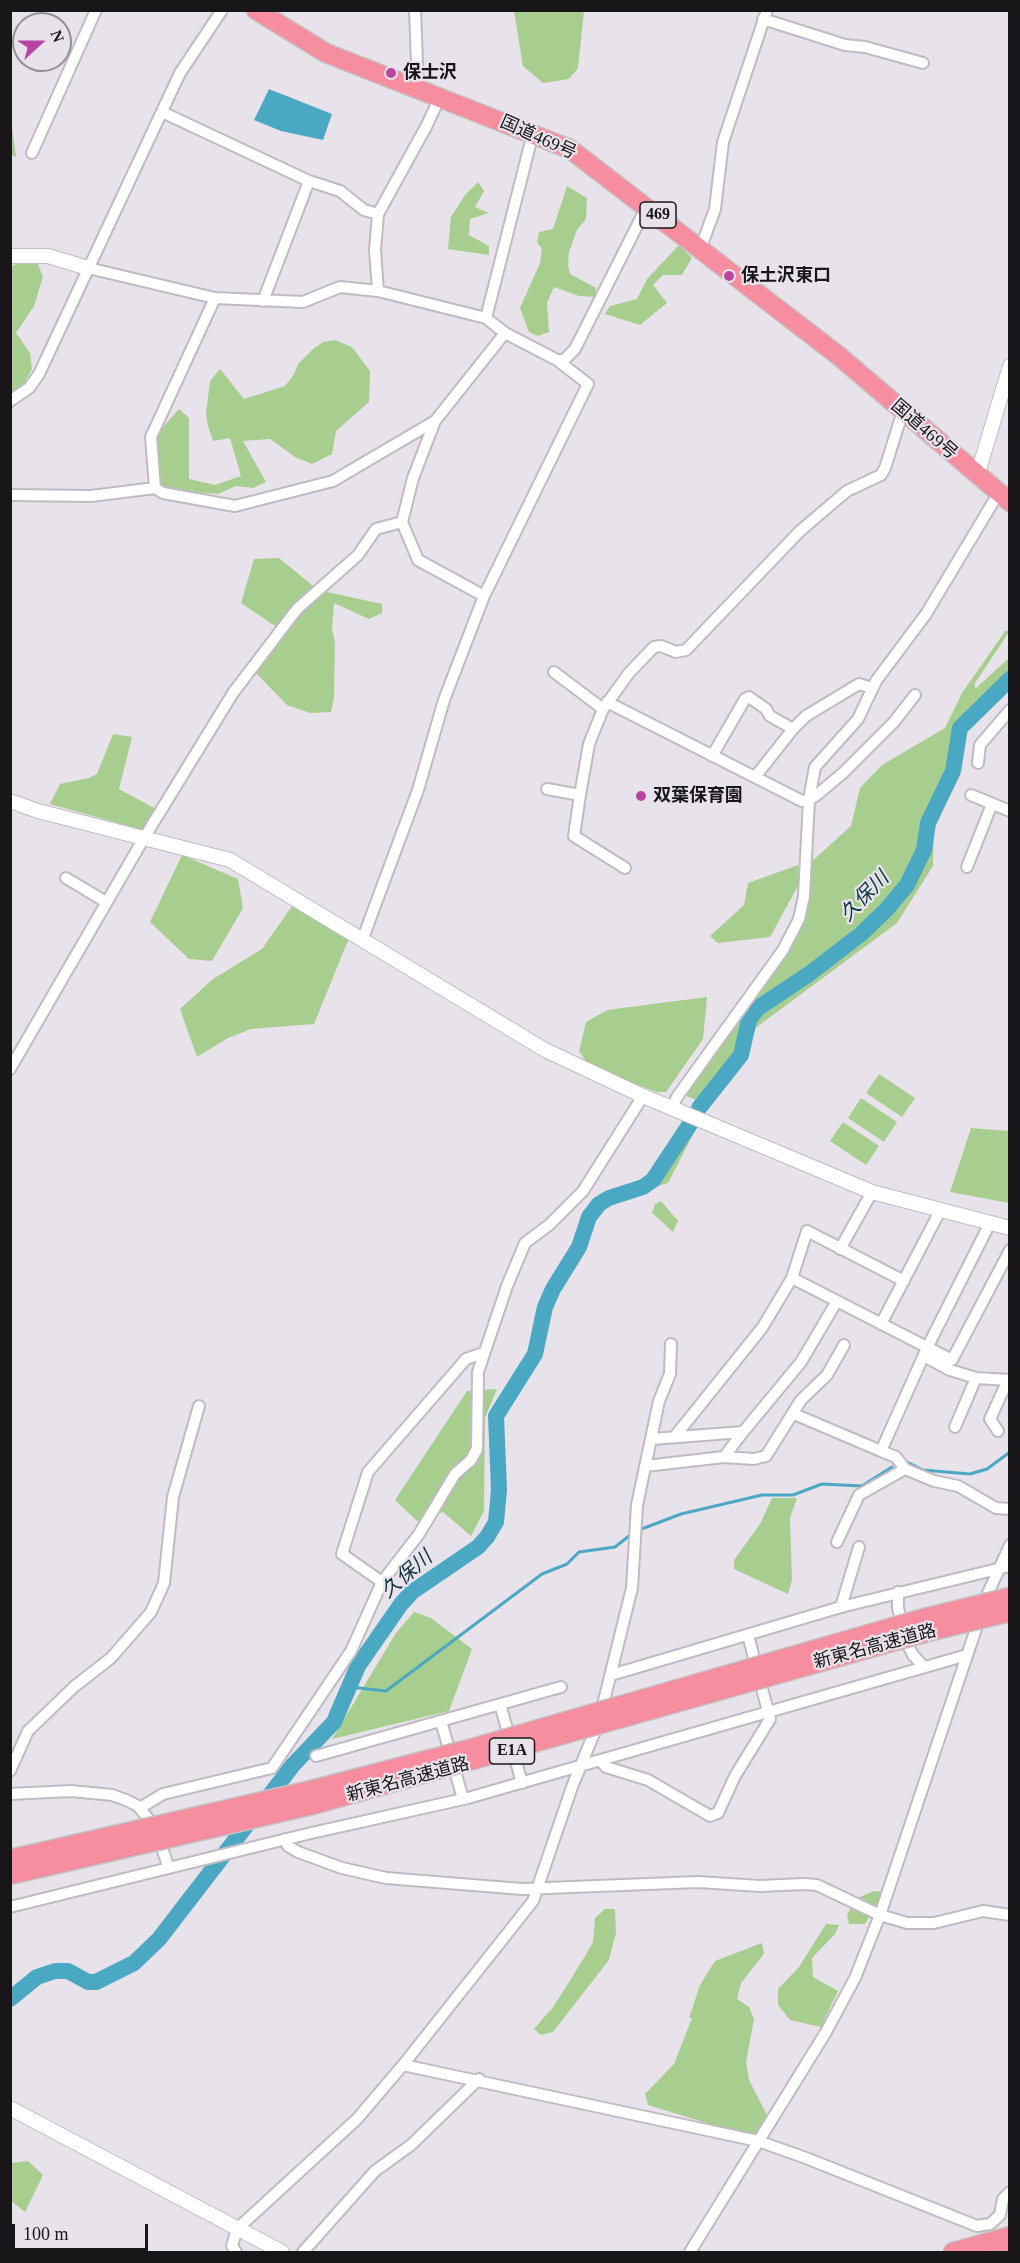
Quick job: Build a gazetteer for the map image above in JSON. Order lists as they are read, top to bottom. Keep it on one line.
{"streets":{"highway":["国道469号","469","新東名高速道路","E1A"]},"water":["久保川"],"places":["保士沢","保土沢東口","双葉保育園"],"scale_bar":"100 m","north":"right"}
